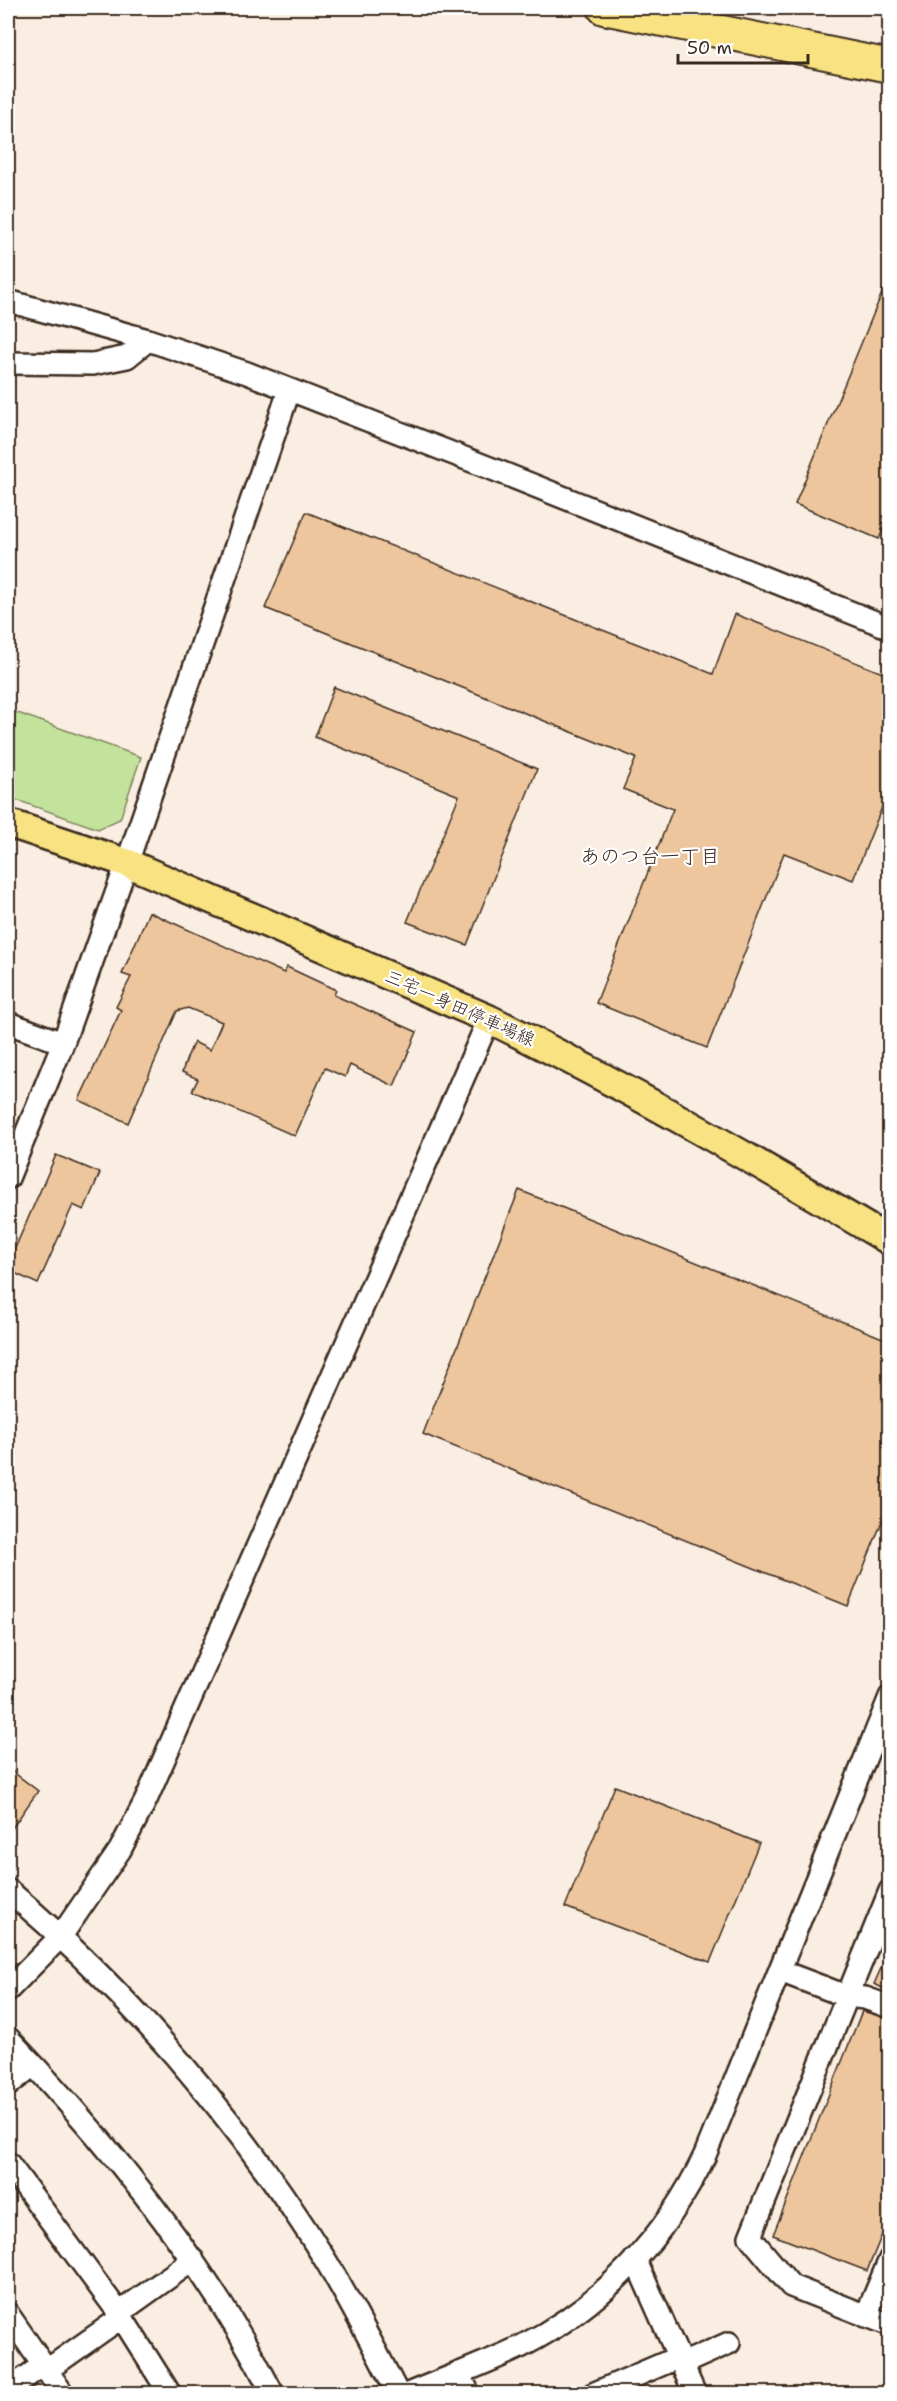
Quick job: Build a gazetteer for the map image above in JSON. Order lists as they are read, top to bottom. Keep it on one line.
{"streets":{"main road":["三宅一身田停車場線"]},"districts":["あのつ台一丁目"],"scale_bar":"50 m"}
